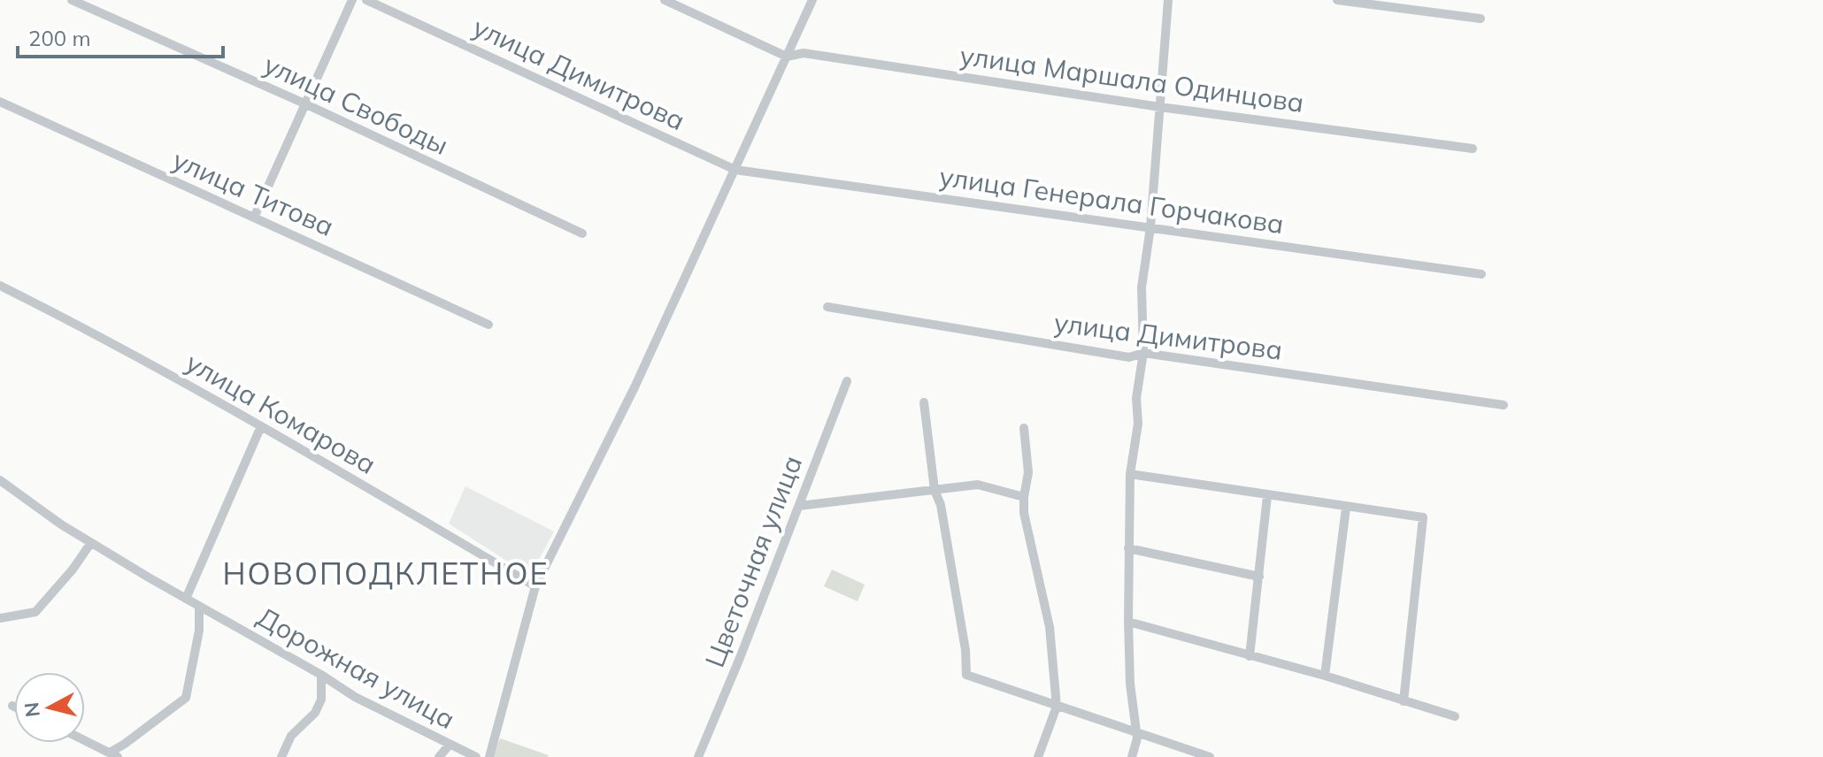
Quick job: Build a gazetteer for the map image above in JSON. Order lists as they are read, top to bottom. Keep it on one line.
{"streets":{"street":["улица Димитрова","улица Маршала Одинцова","улица Свободы","улица Титова","улица Генерала Горчакова","улица Комарова","Цветочная улица","Дорожная улица"]},"crossings":[["улица Димитрова","улица Генерала Горчакова"]],"districts":["НОВОПОДКЛЕТНОЕ"],"scale_bar":"200 m","north":"left"}
